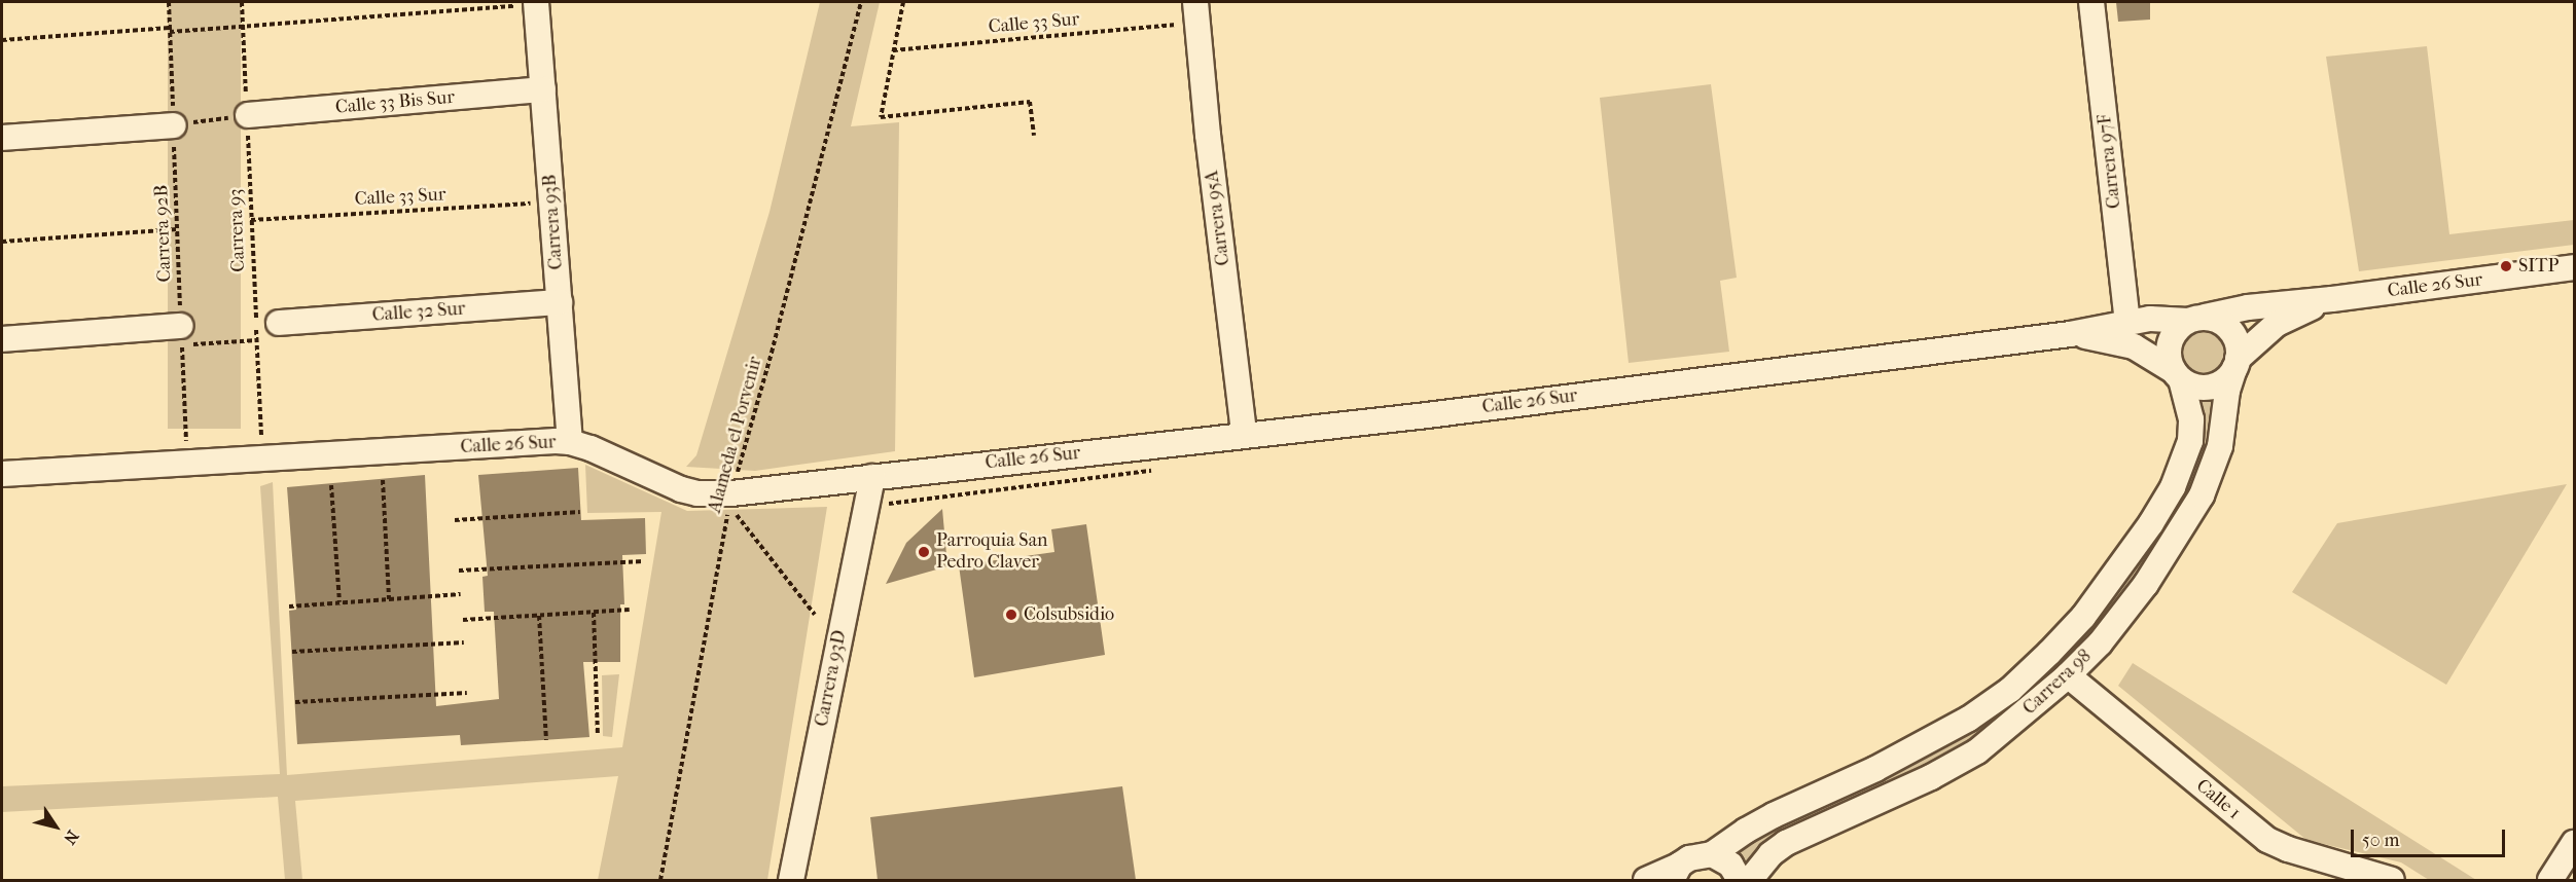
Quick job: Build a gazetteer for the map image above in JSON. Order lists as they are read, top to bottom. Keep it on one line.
{"streets":{"street":["Calle 33 Bis Sur","Carrera 97F","Carrera 95A","Carrera 93B","Calle 26 Sur","Calle 32 Sur","Carrera 93D","Carrera 98","Calle 1"],"path":["Calle 33 Sur","Carrera 93","Carrera 92B","Alameda el Porvenir"]},"crossings":[["Calle 33 Sur","Carrera 93B"],["Calle 33 Sur","Carrera 93"],["Calle 33 Bis Sur","Carrera 93B"],["Calle 33 Bis Sur","Carrera 93"],["Carrera 97F","Calle 26 Sur"],["Carrera 95A","Calle 26 Sur"],["Carrera 93B","Calle 26 Sur"],["Carrera 93B","Calle 32 Sur"],["Carrera 93","Calle 26 Sur"],["Carrera 92B","Calle 26 Sur"],["Calle 26 Sur","Alameda el Porvenir"],["Calle 26 Sur","Carrera 93D"],["Calle 26 Sur","Carrera 98"],["Carrera 98","Calle 1"]],"places":["SITP","Parroquia San Pedro Claver","Colsubsidio"],"scale_bar":"50 m","north":"bottom right"}
